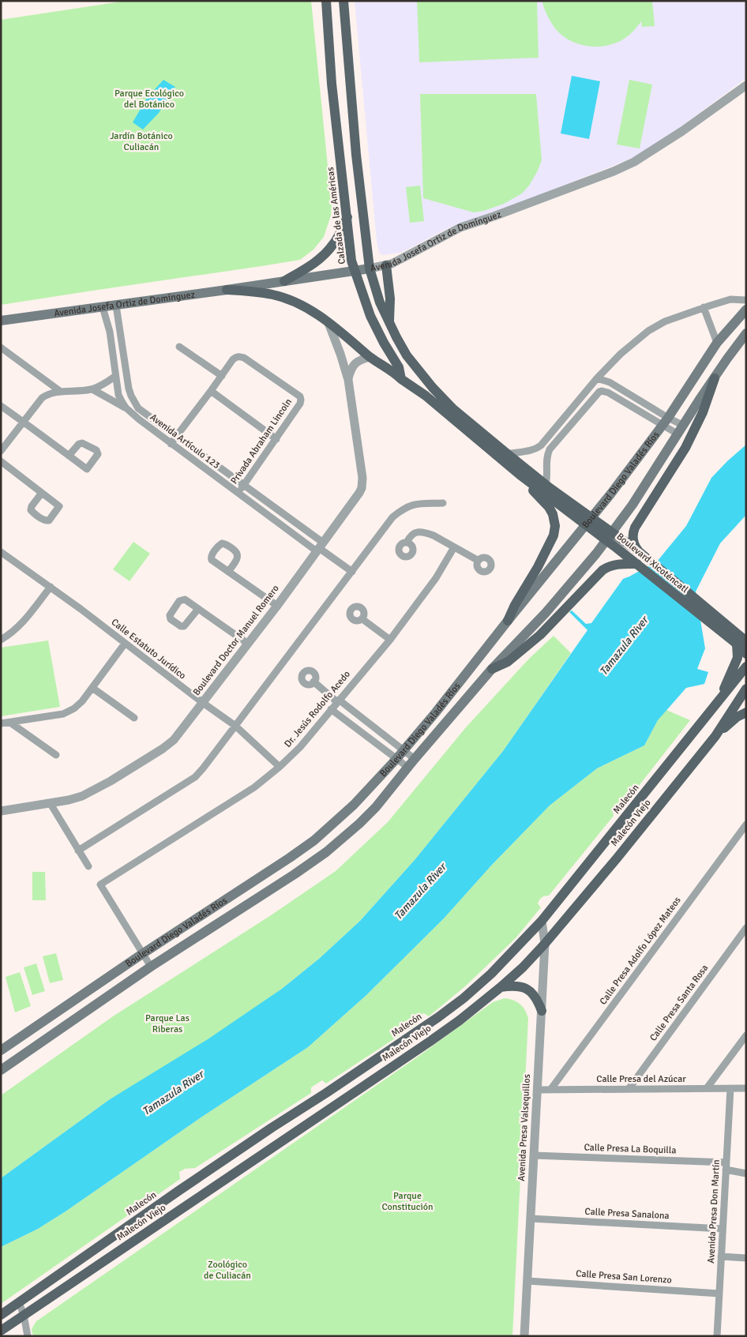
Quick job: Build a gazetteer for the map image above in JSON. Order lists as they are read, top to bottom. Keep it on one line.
{"streets":{"main road":["Calzada de las Américas","Avenida Josefa Ortiz de Domínguez","Boulevard Diego Valadés Ríos","Boulevard Xicoténcatl","Malecón","Malecón Viejo"],"street":["Avenida Artículo 123","Privada Abraham Lincoln","Boulevard Doctor Manuel Romero","Calle Estatuto Jurídico","Dr. Jesús Rodolfo Acedo","Calle Presa Adolfo López Mateos","Calle Presa Santa Rosa","Calle Presa del Azúcar","Avenida Presa Valsequillos","Calle Presa La Boquilla","Avenida Presa Don Martín","Calle Presa Sanalona","Calle Presa San Lorenzo"]},"crossings":[["Calzada de las Américas","Avenida Josefa Ortiz de Domínguez"],["Avenida Josefa Ortiz de Domínguez","Avenida Artículo 123"],["Avenida Artículo 123","Privada Abraham Lincoln"],["Avenida Artículo 123","Boulevard Doctor Manuel Romero"],["Boulevard Diego Valadés Ríos","Dr. Jesús Rodolfo Acedo"],["Boulevard Doctor Manuel Romero","Calle Estatuto Jurídico"],["Calle Estatuto Jurídico","Dr. Jesús Rodolfo Acedo"],["Malecón","Avenida Presa Valsequillos"],["Malecón Viejo","Avenida Presa Valsequillos"],["Calle Presa Adolfo López Mateos","Calle Presa del Azúcar"],["Calle Presa Santa Rosa","Calle Presa del Azúcar"],["Calle Presa del Azúcar","Avenida Presa Valsequillos"],["Calle Presa del Azúcar","Avenida Presa Don Martín"],["Avenida Presa Valsequillos","Calle Presa La Boquilla"],["Avenida Presa Valsequillos","Calle Presa Sanalona"],["Avenida Presa Valsequillos","Calle Presa San Lorenzo"],["Calle Presa La Boquilla","Avenida Presa Don Martín"],["Avenida Presa Don Martín","Calle Presa Sanalona"],["Avenida Presa Don Martín","Calle Presa San Lorenzo"]],"water":["Tamazula River"],"parks":["Parque Ecológico del Botánico","Jardín Botánico Culiacán","Parque Las Riberas","Parque Constitución","Zoológico de Culiacán"]}
